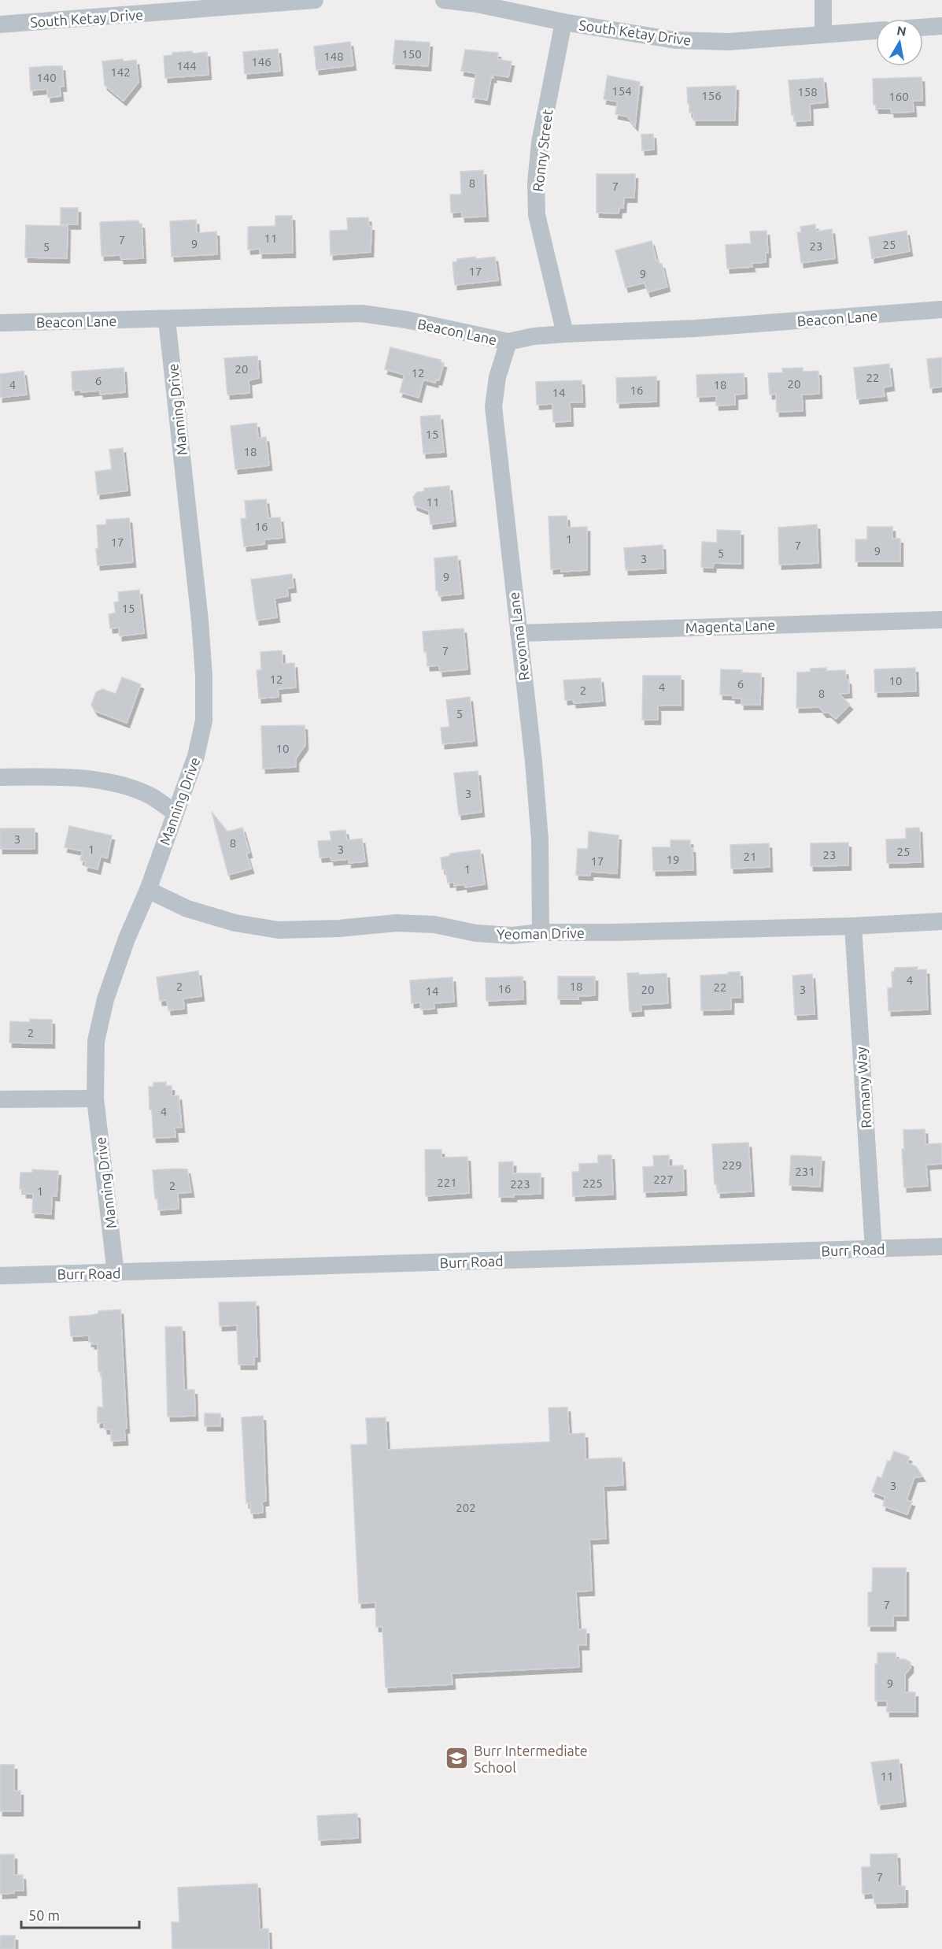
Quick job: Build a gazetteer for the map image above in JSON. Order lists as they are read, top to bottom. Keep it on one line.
{"streets":{"street":["South Ketay Drive","Ronny Street","Beacon Lane","Manning Drive","Magenta Lane","Revonna Lane","Yeoman Drive","Romany Way","Burr Road"]},"crossings":[["South Ketay Drive","Ronny Street"],["Ronny Street","Beacon Lane"],["Beacon Lane","Manning Drive"],["Beacon Lane","Revonna Lane"],["Manning Drive","Yeoman Drive"],["Manning Drive","Burr Road"],["Magenta Lane","Revonna Lane"],["Revonna Lane","Yeoman Drive"],["Yeoman Drive","Romany Way"],["Romany Way","Burr Road"]],"places":{"school or university":["Burr Intermediate School"]},"house_numbers":["150","148","146","144","142","140","154","158","156","160","8","7","11","7","9","25","23","5","17","9","20","12","22","6","20","4","18","16","14","15","18","11","16","1","17","7","9","5","3","9","15","7","12","10","6","4","2","8","5","10","3","3","8","1","3","25","23","21","19","17","1","4","2","18","22","16","20","3","14","2","4","229","231","227","221","225","223","2","1","3","202","7","9","11","7"],"scale_bar":"50 m","north":"top"}
